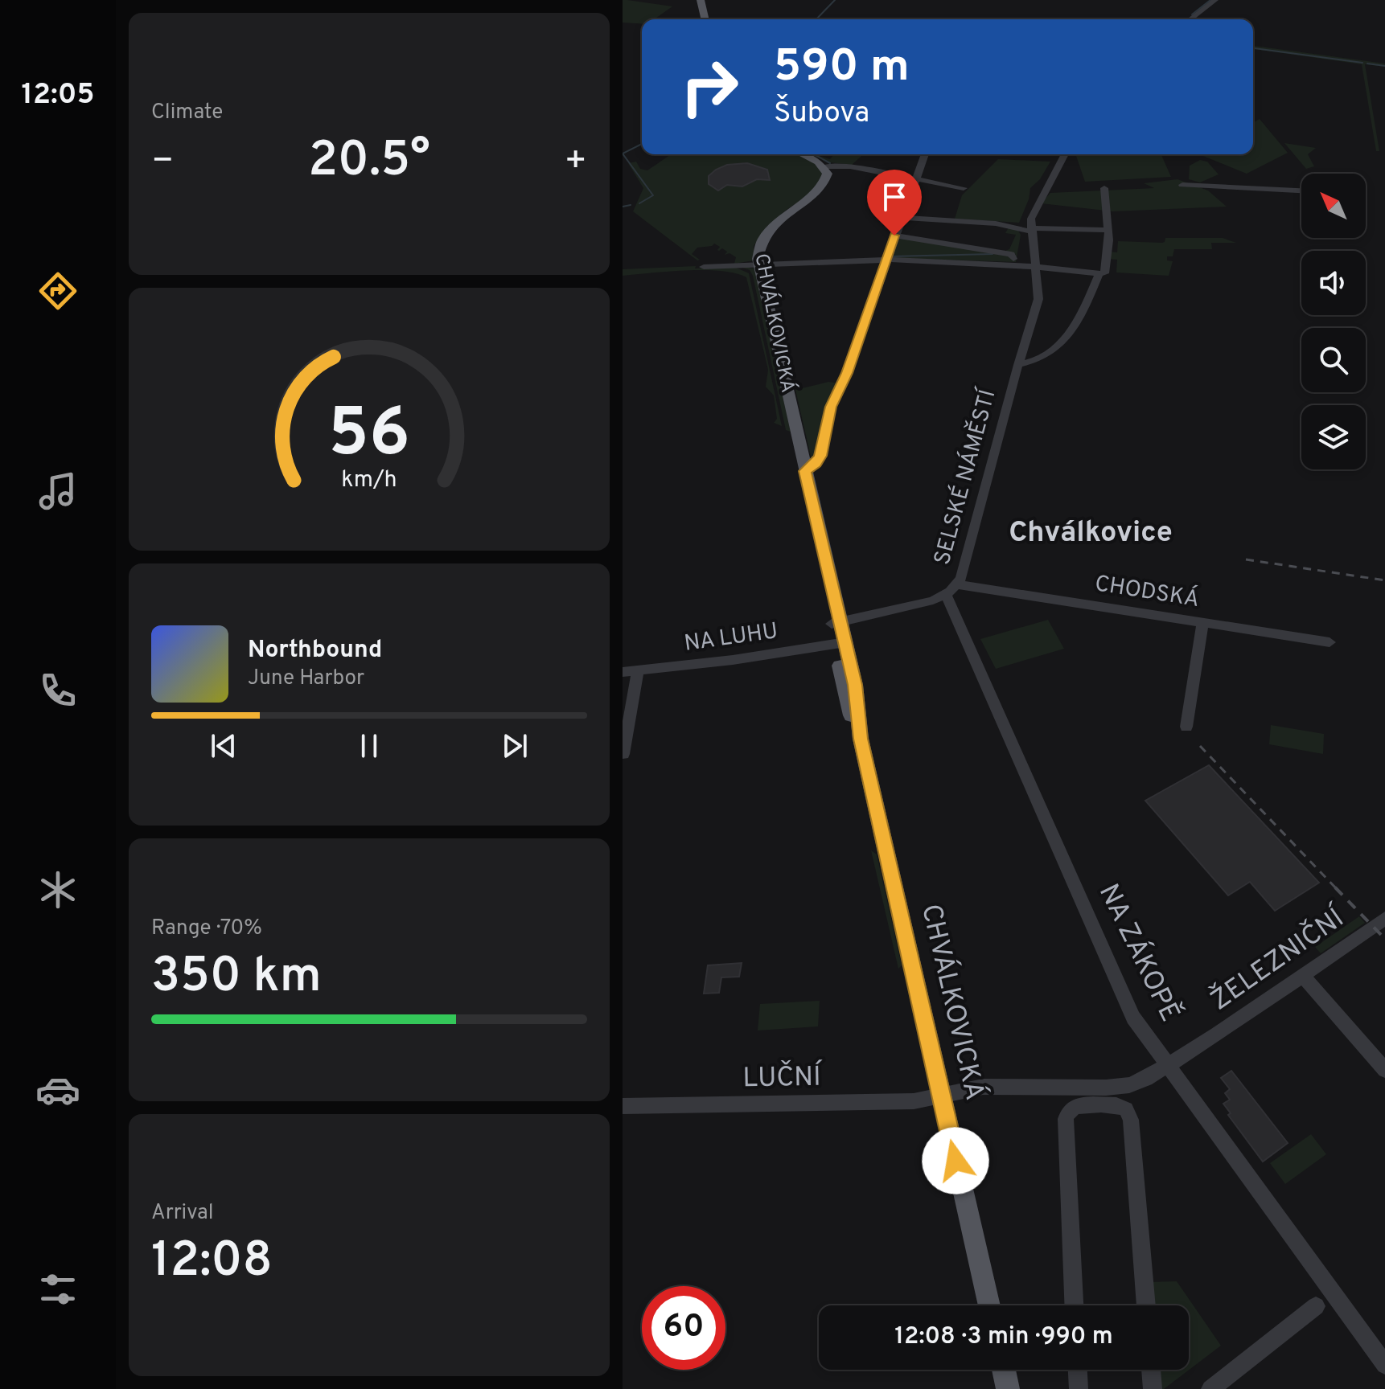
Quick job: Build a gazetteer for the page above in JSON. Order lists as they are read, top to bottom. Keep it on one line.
{"streets":{"main road":["CHVÁLKOVICKÁ"],"street":["SELSKÉ NÁMĚSTÍ","CHODSKÁ","NA LUHU","NA ZÁKOPĚ","ŽELEZNIČNÍ","LUČNÍ"]},"crossings":[["CHVÁLKOVICKÁ","SELSKÉ NÁMĚSTÍ"],["CHVÁLKOVICKÁ","NA LUHU"],["CHVÁLKOVICKÁ","ŽELEZNIČNÍ"],["CHVÁLKOVICKÁ","LUČNÍ"],["SELSKÉ NÁMĚSTÍ","CHODSKÁ"],["SELSKÉ NÁMĚSTÍ","NA ZÁKOPĚ"],["NA ZÁKOPĚ","ŽELEZNIČNÍ"],["ŽELEZNIČNÍ","LUČNÍ"]],"districts":["Chválkovice"],"north":"top left","page":{"tabs":"12:05","tile":["Climate",["Range · 70%","350 km"],["Arrival","12:08"]],"turn":["590 m","Šubova"],"heat":["−","20.5°","+"],"song":["Northbound","June Harbor"],"limit":"60","trip":"12:08 · 3 min · 990 m","gauge":["56","km/h"]}}
